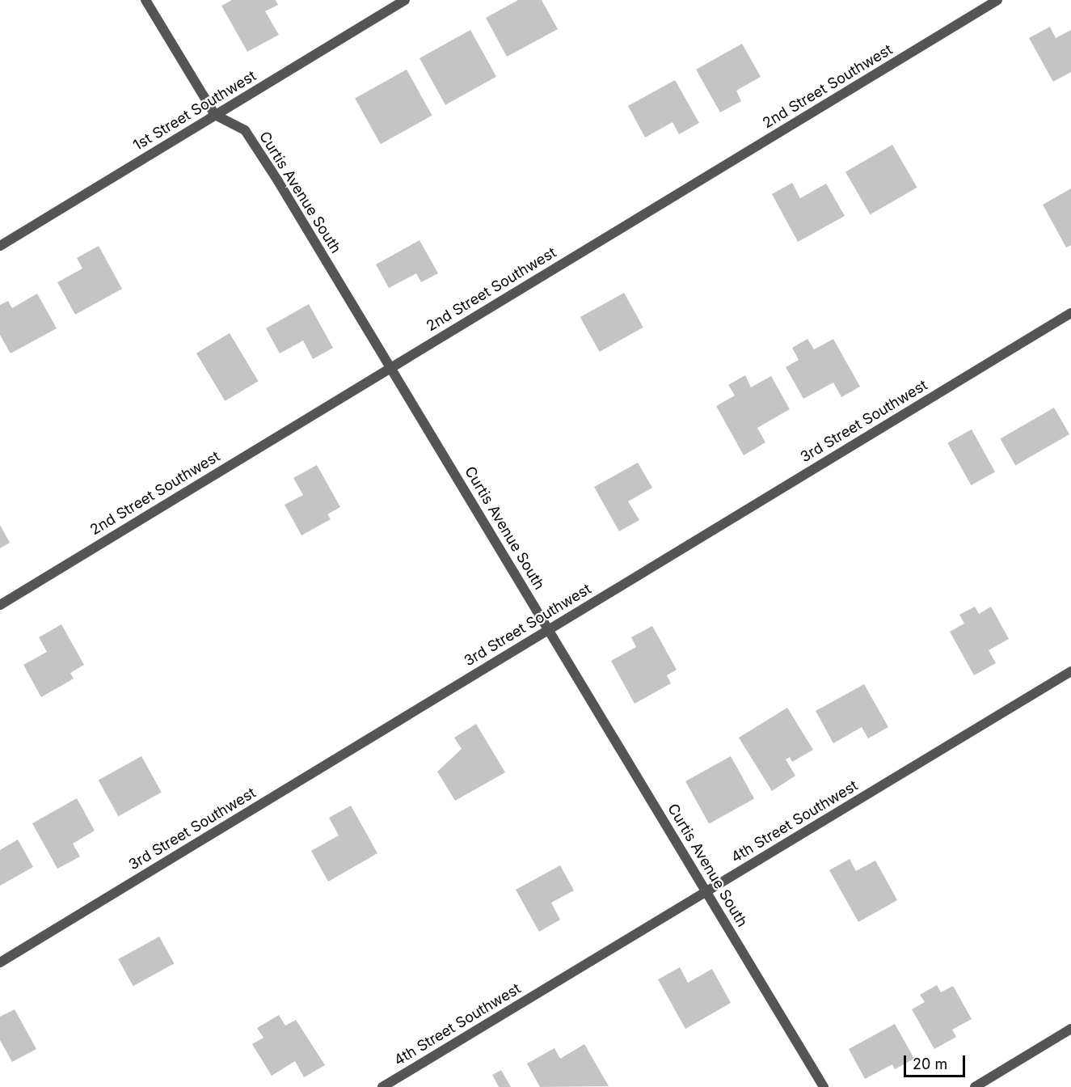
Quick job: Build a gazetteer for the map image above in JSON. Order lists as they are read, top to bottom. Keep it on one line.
{"streets":{"street":["2nd Street Southwest","1st Street Southwest","Curtis Avenue South","3rd Street Southwest","4th Street Southwest"]},"crossings":[["2nd Street Southwest","Curtis Avenue South"],["1st Street Southwest","Curtis Avenue South"],["Curtis Avenue South","3rd Street Southwest"],["Curtis Avenue South","4th Street Southwest"]],"scale_bar":"20 m"}
